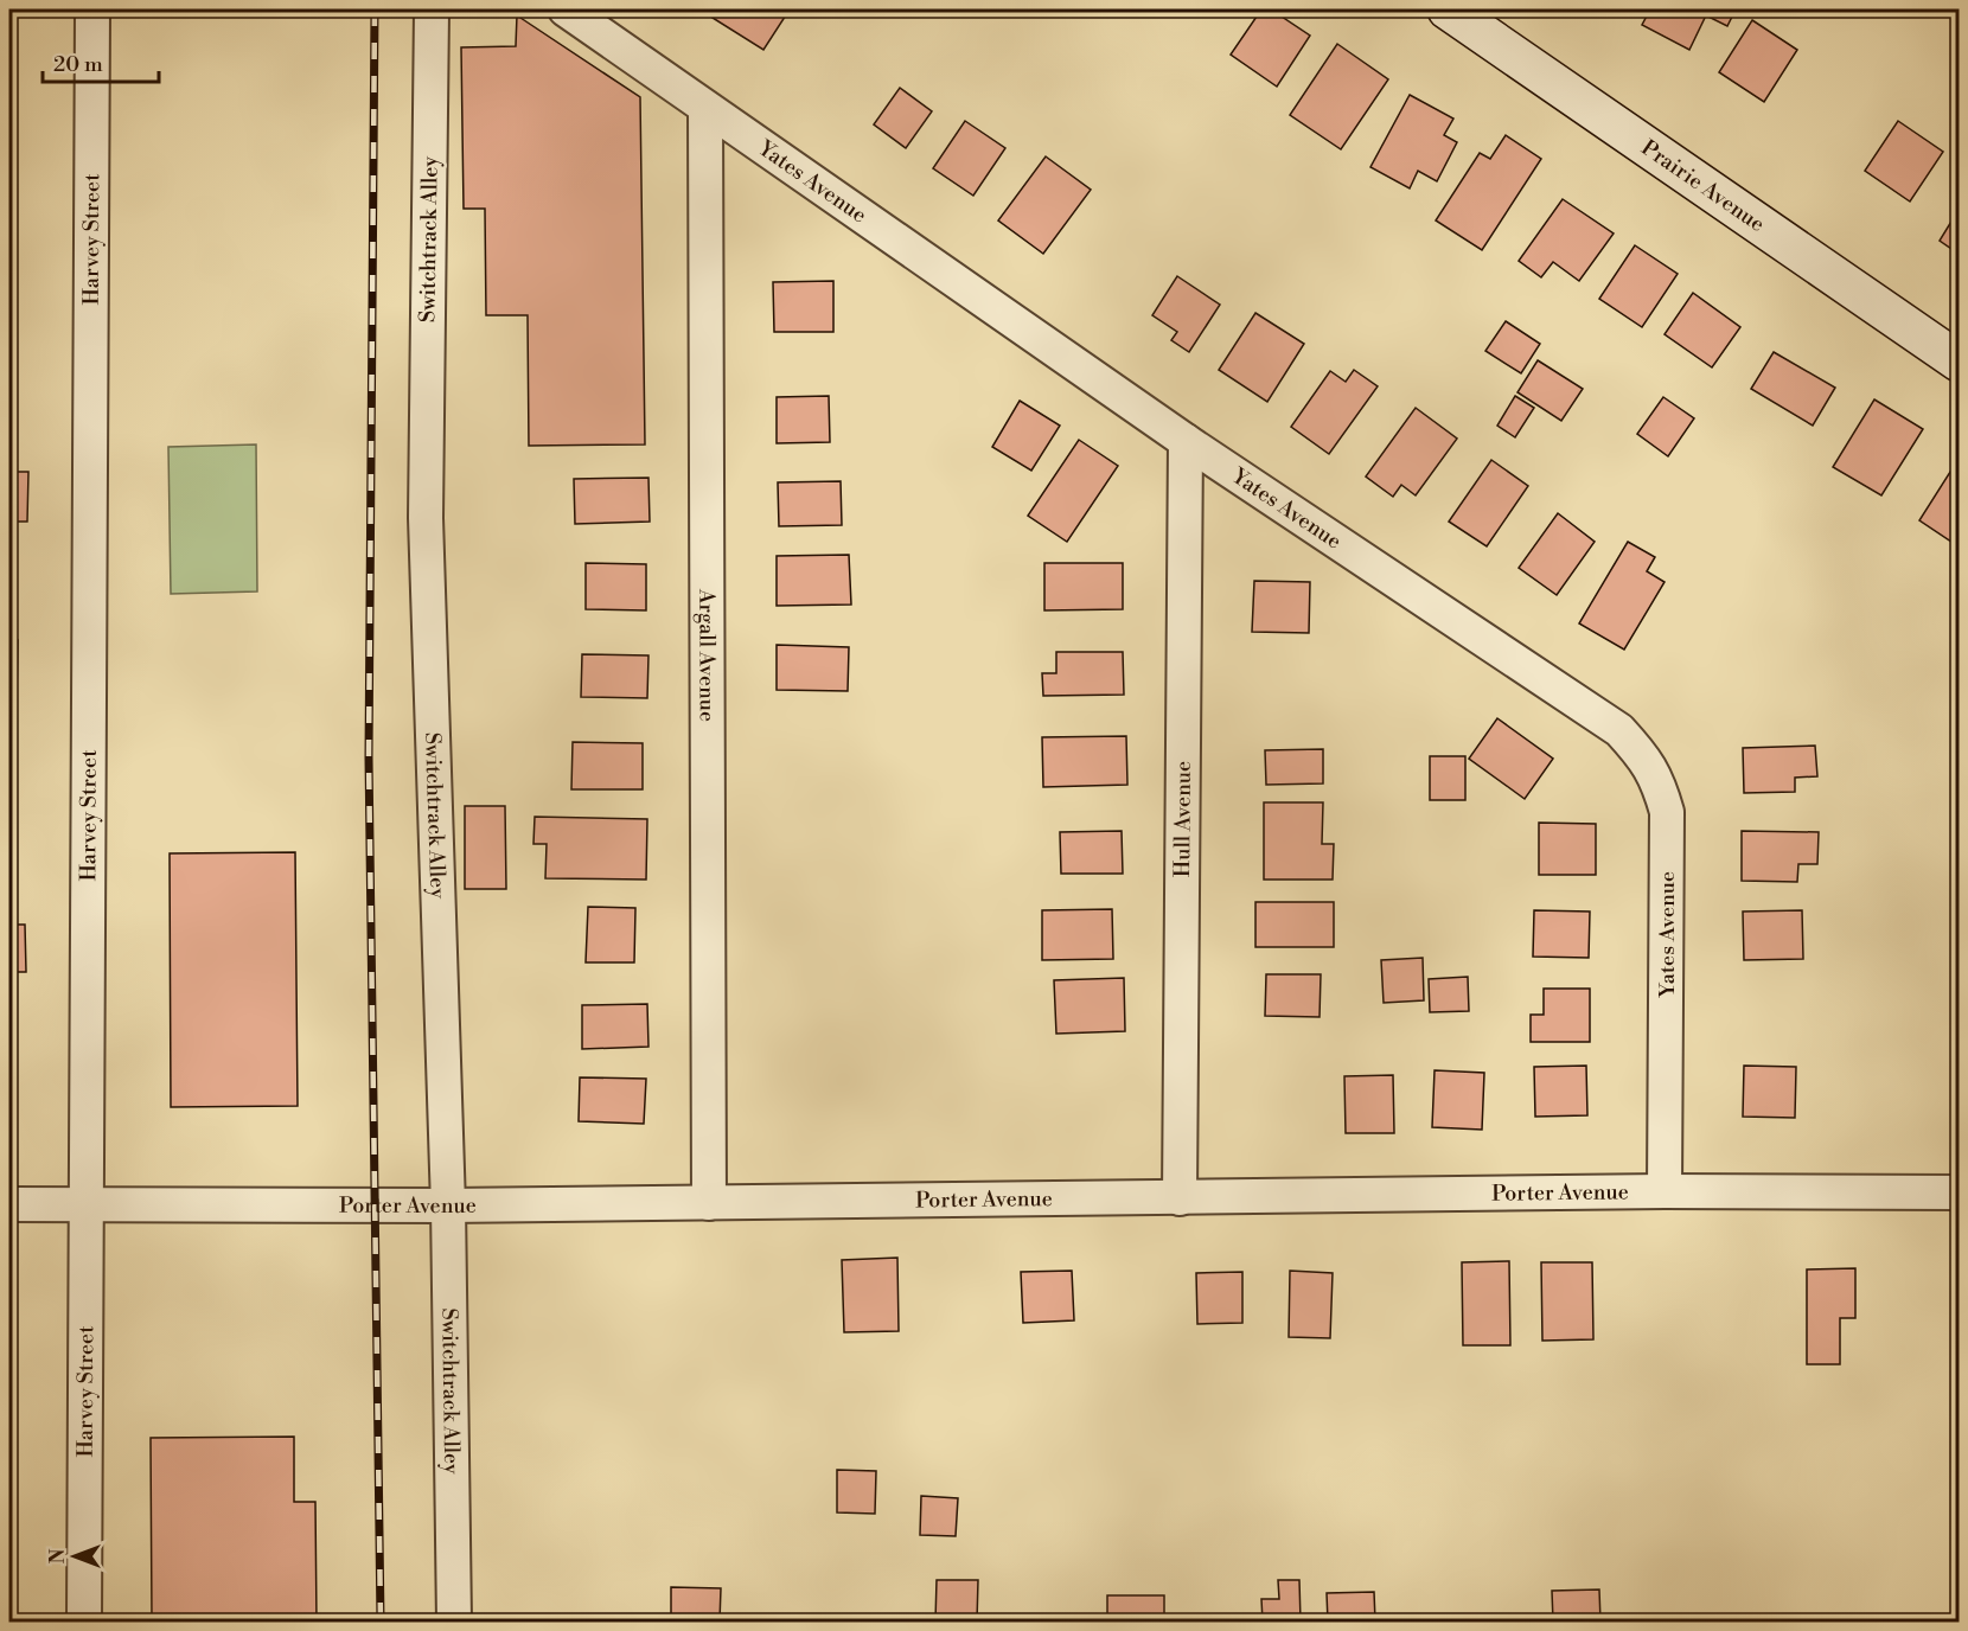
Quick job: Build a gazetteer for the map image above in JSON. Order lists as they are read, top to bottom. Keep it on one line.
{"streets":{"main road":["Prairie Avenue"],"street":["Yates Avenue","Harvey Street","Switchtrack Alley","Argall Avenue","Hull Avenue","Porter Avenue"]},"crossings":[["Yates Avenue","Argall Avenue"],["Yates Avenue","Hull Avenue"],["Yates Avenue","Porter Avenue"],["Harvey Street","Porter Avenue"],["Switchtrack Alley","Porter Avenue"],["Argall Avenue","Porter Avenue"],["Hull Avenue","Porter Avenue"]],"scale_bar":"20 m","north":"left"}
